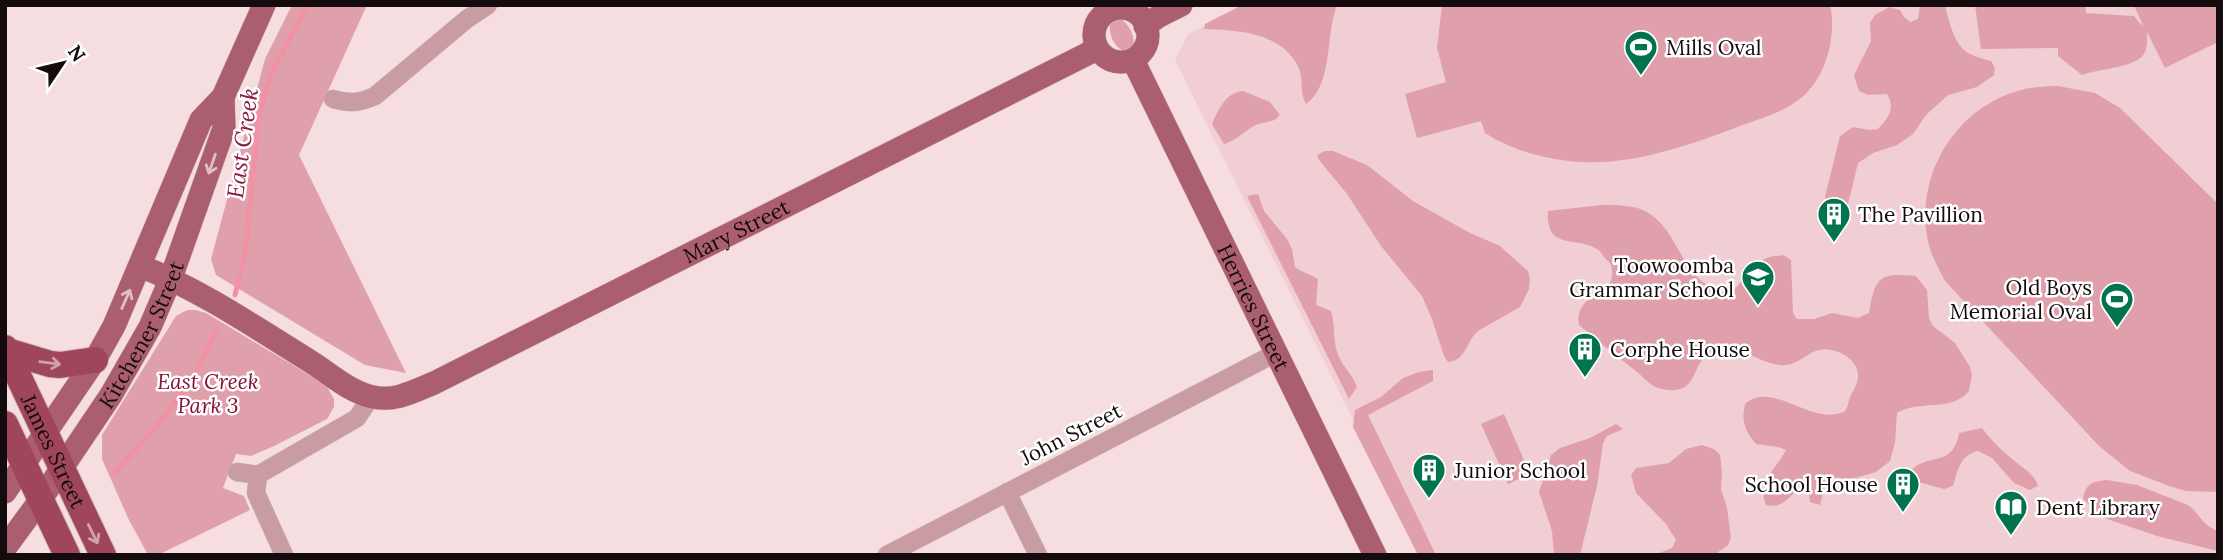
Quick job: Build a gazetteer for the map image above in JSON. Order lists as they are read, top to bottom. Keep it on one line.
{"streets":{"highway":["James Street"],"main road":["Mary Street","Herries Street","Kitchener Street"],"street":["John Street"]},"crossings":[["Mary Street","Herries Street"],["Mary Street","Kitchener Street"],["Herries Street","John Street"],["Kitchener Street","James Street"]],"water":["East Creek"],"parks":["East Creek Park 3"],"places":{"sports":["Mills Oval","Old Boys Memorial Oval"],"building":["The Pavillion","Corphe House","Junior School","School House"],"school or university":["Toowoomba Grammar School"],"library":["Dent Library"]},"north":"top right"}
